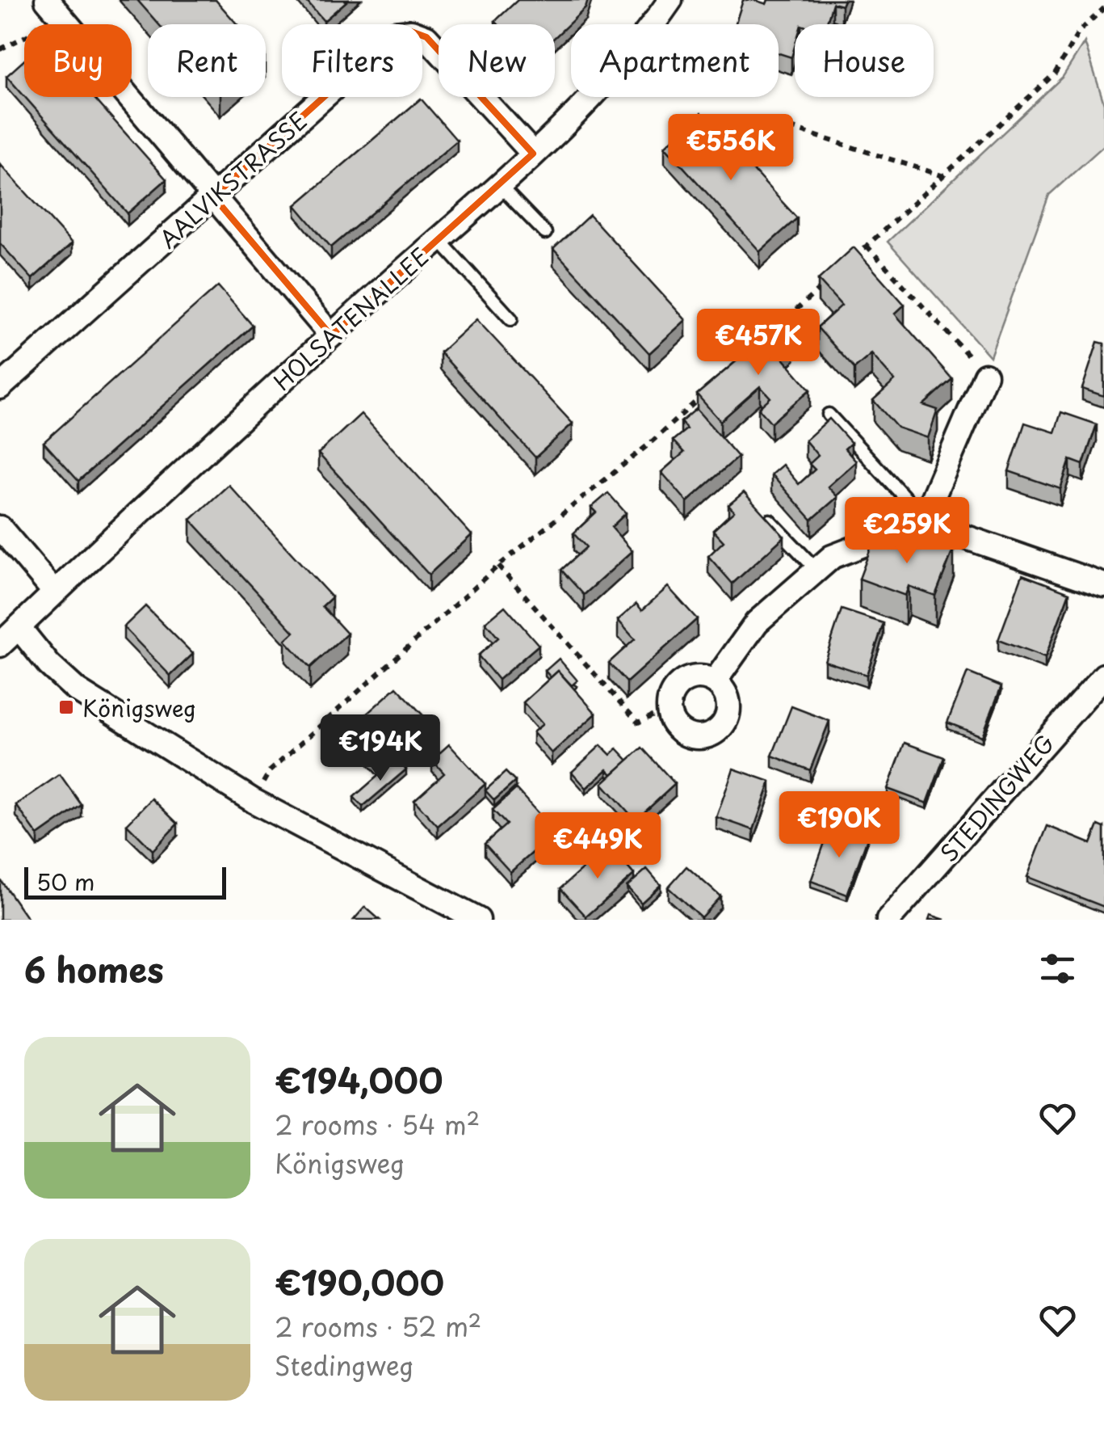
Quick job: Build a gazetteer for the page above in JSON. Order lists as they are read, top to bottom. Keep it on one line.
{"streets":{"street":["AALVIKSTRASSE","HOLSATENALLEE","STEDINGWEG"]},"crossings":[["AALVIKSTRASSE","HOLSATENALLEE"]],"places":{"transit":["Königsweg"]},"scale_bar":"50 m","page":{"chip":["Buy","Rent","Filters","New","Apartment","House"],"price":["€556K","€457K","€259K","€194K","€190K","€449K"],"scale":"50 m","heading":"6 homes","list":[{"name":"€194,000","note":"2 rooms · 54 m² · Königsweg"},{"name":"€190,000","note":"2 rooms · 52 m² · Stedingweg"}]}}
